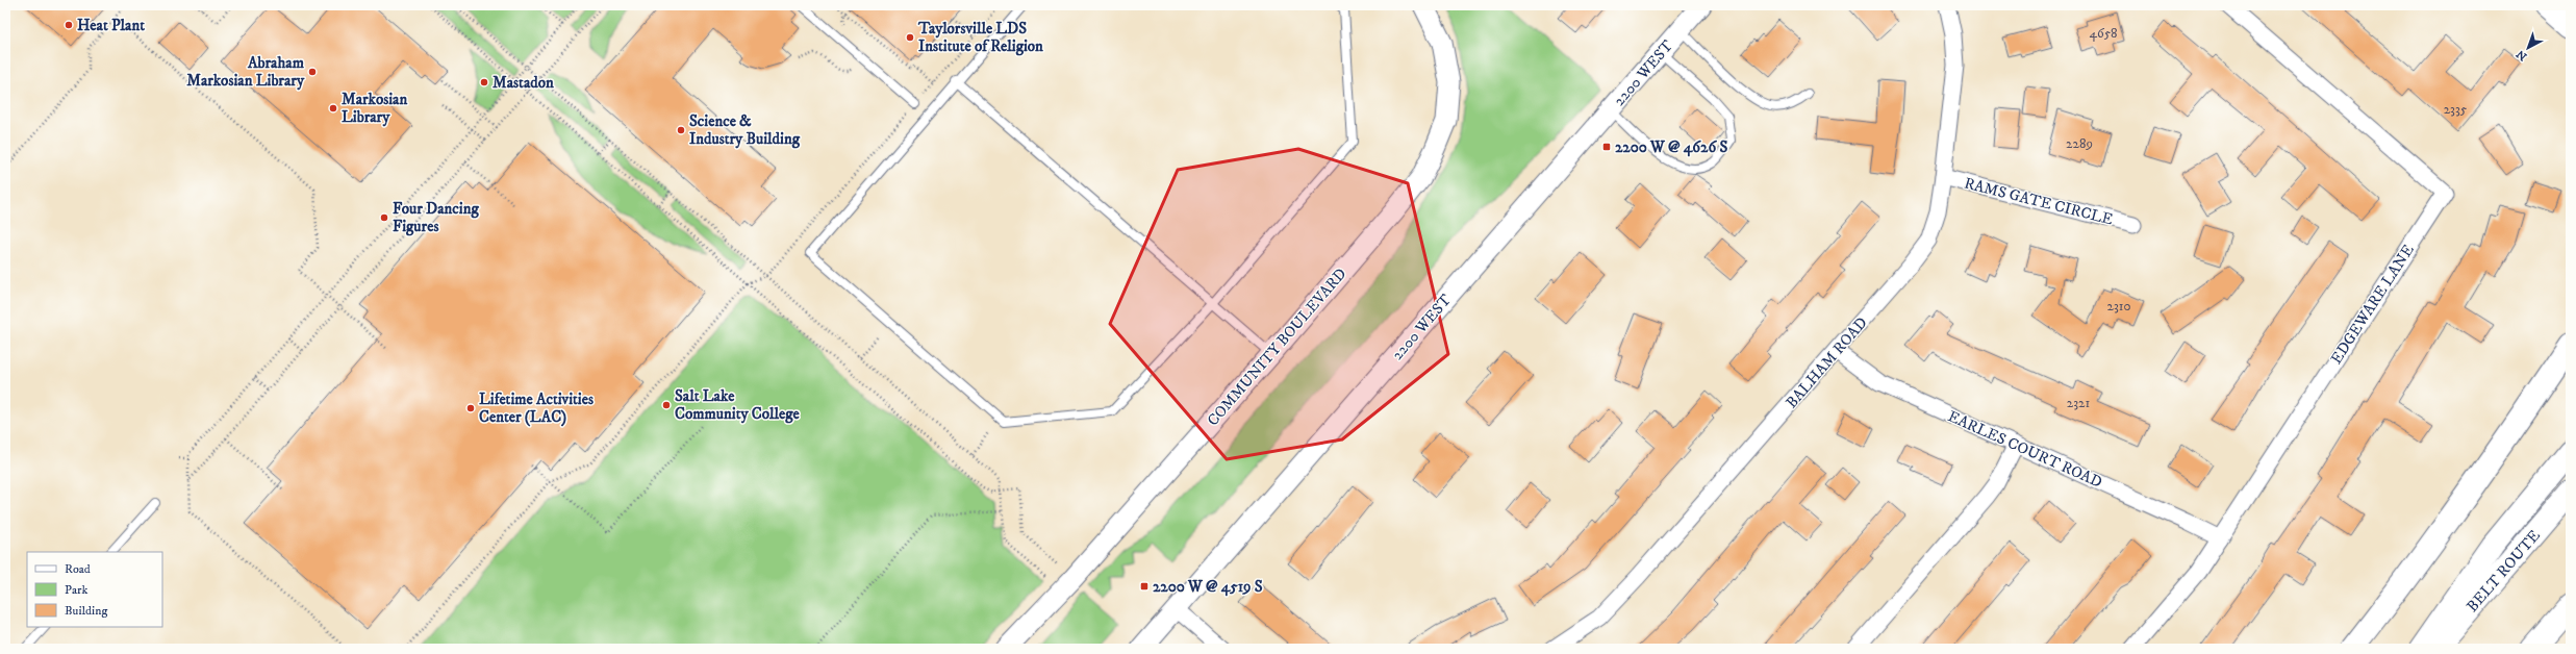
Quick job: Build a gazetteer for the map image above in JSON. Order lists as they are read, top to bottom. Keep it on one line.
{"streets":{"highway":["BELT ROUTE"],"street":["2200 WEST","RAMS GATE CIRCLE","EDGEWARE LANE","COMMUNITY BOULEVARD","BALHAM ROAD","EARLES COURT ROAD"]},"crossings":[["RAMS GATE CIRCLE","BALHAM ROAD"],["EDGEWARE LANE","EARLES COURT ROAD"],["BALHAM ROAD","EARLES COURT ROAD"]],"places":{"other":["Heat Plant","Taylorsville LDS Institute of Religion","Abraham Markosian Library","Mastadon","Markosian Library","Science & Industry Building","Four Dancing Figures","Salt Lake Community College","Lifetime Activities Center (LAC)"],"transit":["2200 W @ 4626 S","2200 W @ 4519 S"]},"house_numbers":["4658","2335","2289","2310","2321"],"legend":["Road","Park","Building"],"north":"bottom left"}
